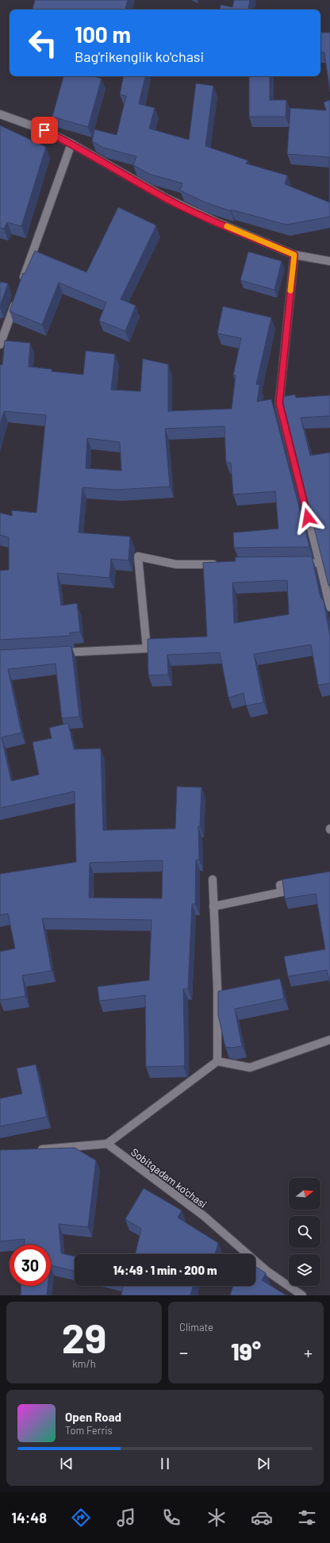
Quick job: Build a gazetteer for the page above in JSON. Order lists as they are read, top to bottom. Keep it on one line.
{"streets":{"street":["Sobitqadam ko'chasi"]},"north":"right","page":{"turn":["100 m","Bag'rikenglik ko'chasi"],"limit":"30","trip":"14:49 · 1 min · 200 m","tile":[["29","km/h"],"Climate"],"heat":["−","19°","+"],"song":["Open Road","Tom Ferris"],"tabs":"14:48"}}
